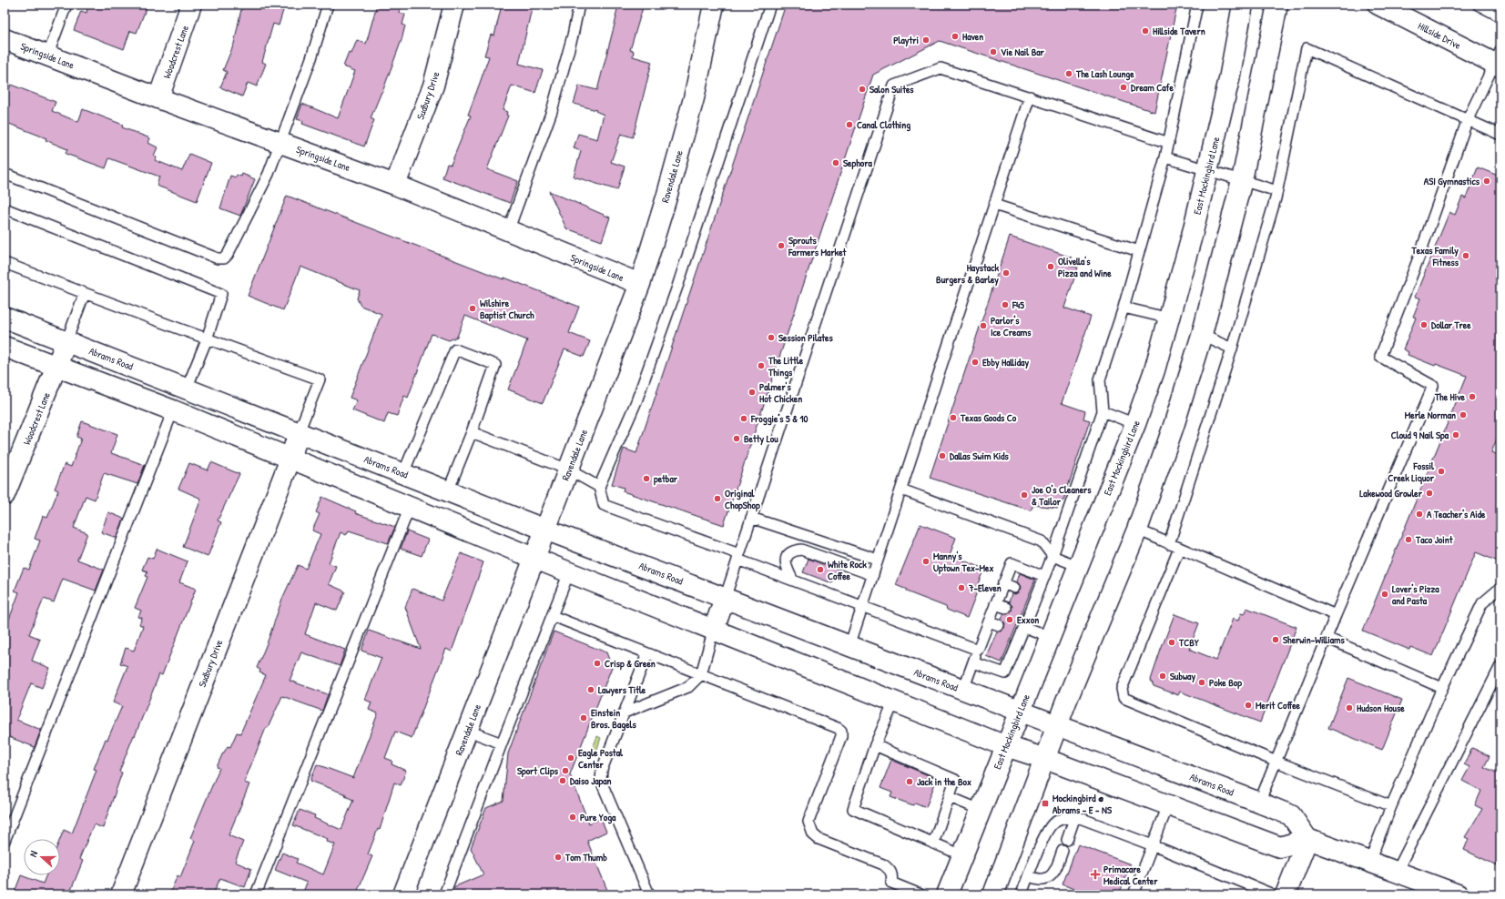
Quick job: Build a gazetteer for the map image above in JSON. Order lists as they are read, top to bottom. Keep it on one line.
{"streets":{"main road":["Hillside Drive","Woodcrest Lane","Springside Lane","Sudbury Drive","East Mockingbird Lane","Ravendale Lane","Abrams Road"]},"crossings":[["Woodcrest Lane","Springside Lane"],["Woodcrest Lane","Abrams Road"],["Springside Lane","Sudbury Drive"],["Springside Lane","Ravendale Lane"],["Sudbury Drive","Abrams Road"],["East Mockingbird Lane","Abrams Road"],["Ravendale Lane","Abrams Road"]],"places":{"other":["Hillside Tavern","Haven","Playtri","Vie Nail Bar","The Lash Lounge","Dream Cafe","Salon Suites","Canal Clothing","Sephora","ASI Gymnastics","Sprouts Farmers Market","Texas Family Fitness","Olivella's Pizza and Wine","Haystack Burgers & Barley","F45","Wilshire Baptist Church","Dollar Tree","Parlor's Ice Creams","Session Pilates","Ebby Halliday","The Little Things","Palmer's Hot Chicken","The Hive","Merle Norman","Texas Goods Co","Froggie's 5 & 10","Cloud 9 Nail Spa","Betty Lou","Dallas Swim Kids","Fossil Creek Liquor","petbar","Lakewood Growler","Joe O's Cleaners & Tailor","Original ChopShop","A Teacher's Aide","Taco Joint","Manny's Uptown Tex-Mex","White Rock Coffee","7-Eleven","Lover's Pizza and Pasta","Exxon","Sherwin-Williams","TCBY","Crisp & Green","Subway","Poke Bop","Lawyers Title","Merit Coffee","Hudson House","Einstein Bros. Bagels","Eagle Postal Center","Sport Clips","Daiso Japan","Jack in the Box","Pure Yoga","Tom Thumb"],"transit":["Mockingbird @ Abrams - E - NS"],"health":["Primacare Medical Center"]},"north":"left"}
